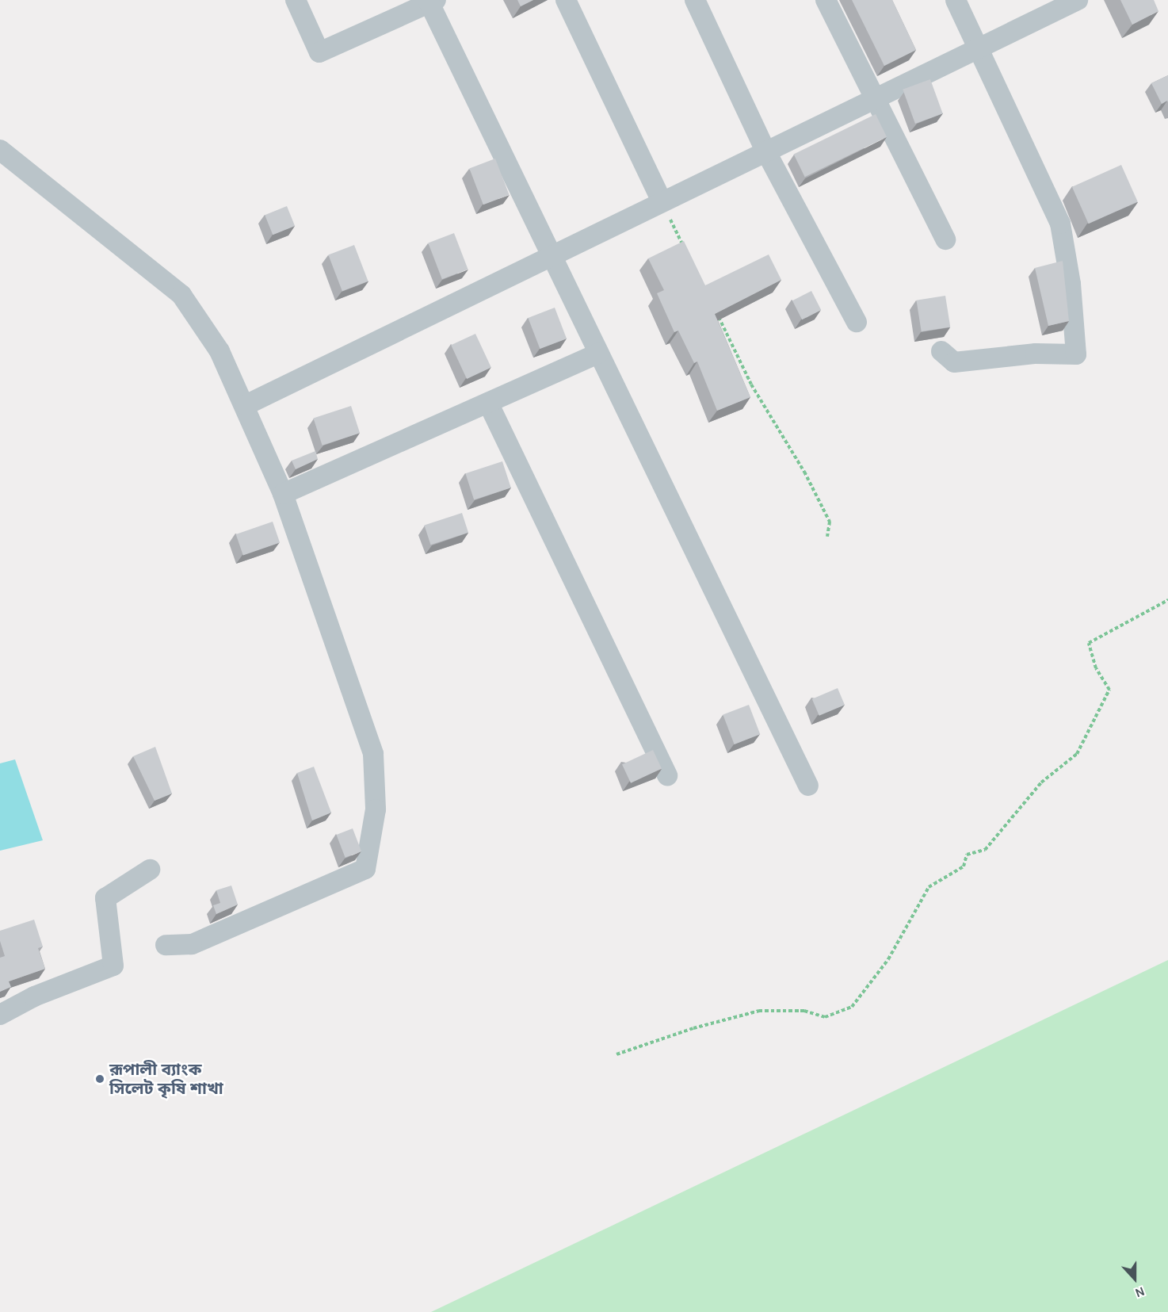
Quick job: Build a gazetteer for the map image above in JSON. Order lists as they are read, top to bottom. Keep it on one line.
{"places":["রূপালী ব্যাংক সিলেট কৃষি শাখা"],"north":"bottom"}
